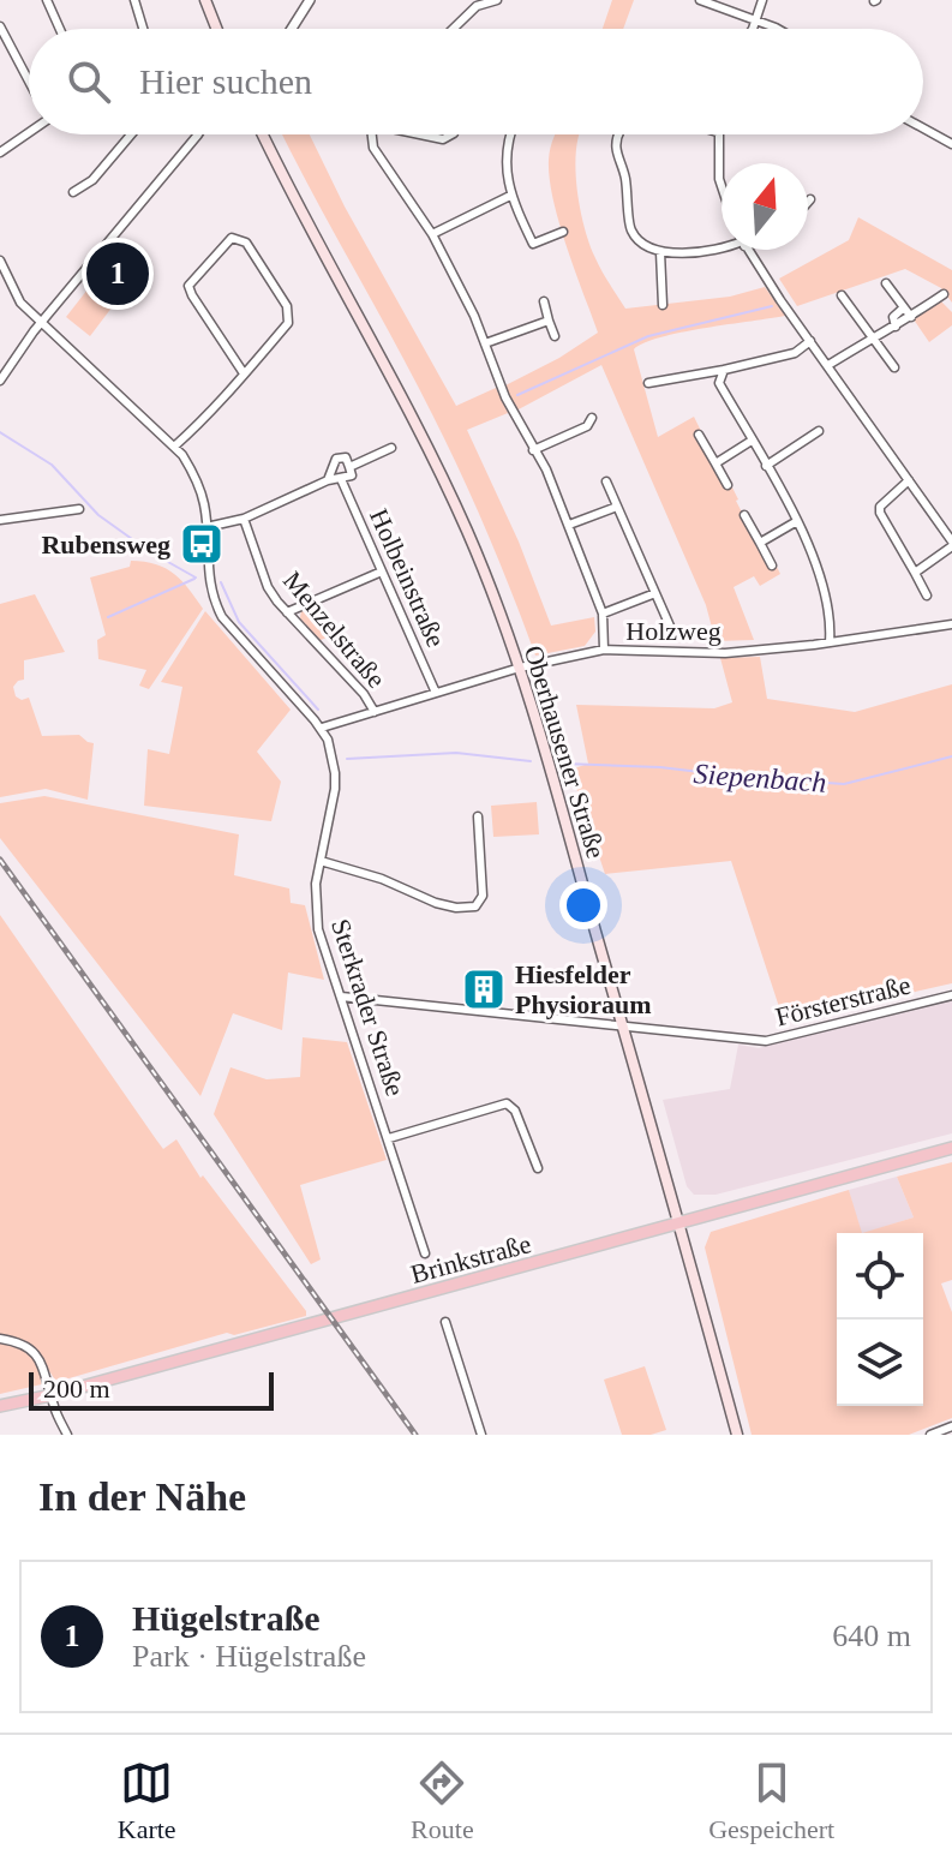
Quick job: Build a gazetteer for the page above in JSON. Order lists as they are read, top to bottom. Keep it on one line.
{"streets":{"main road":["Oberhausener Straße","Brinkstraße"],"street":["Holbeinstraße","Menzelstraße","Holzweg","Försterstraße","Sterkrader Straße"]},"crossings":[["Holbeinstraße","Holzweg"],["Menzelstraße","Holzweg"],["Holzweg","Oberhausener Straße"],["Holzweg","Sterkrader Straße"],["Oberhausener Straße","Försterstraße"],["Oberhausener Straße","Brinkstraße"],["Försterstraße","Sterkrader Straße"]],"water":["Siepenbach"],"places":{"bus stop":["Rubensweg"],"building":["Hiesfelder Physioraum"]},"scale_bar":"200 m","north":"top","page":{"search":"Hier suchen","pins":"1","scale":"200 m","heading":"In der Nähe","list":[{"mark":"1","name":"Hügelstraße","note":"Park · Hügelstraße","value":"640 m"}],"nav":["Karte","Route","Gespeichert"]}}
